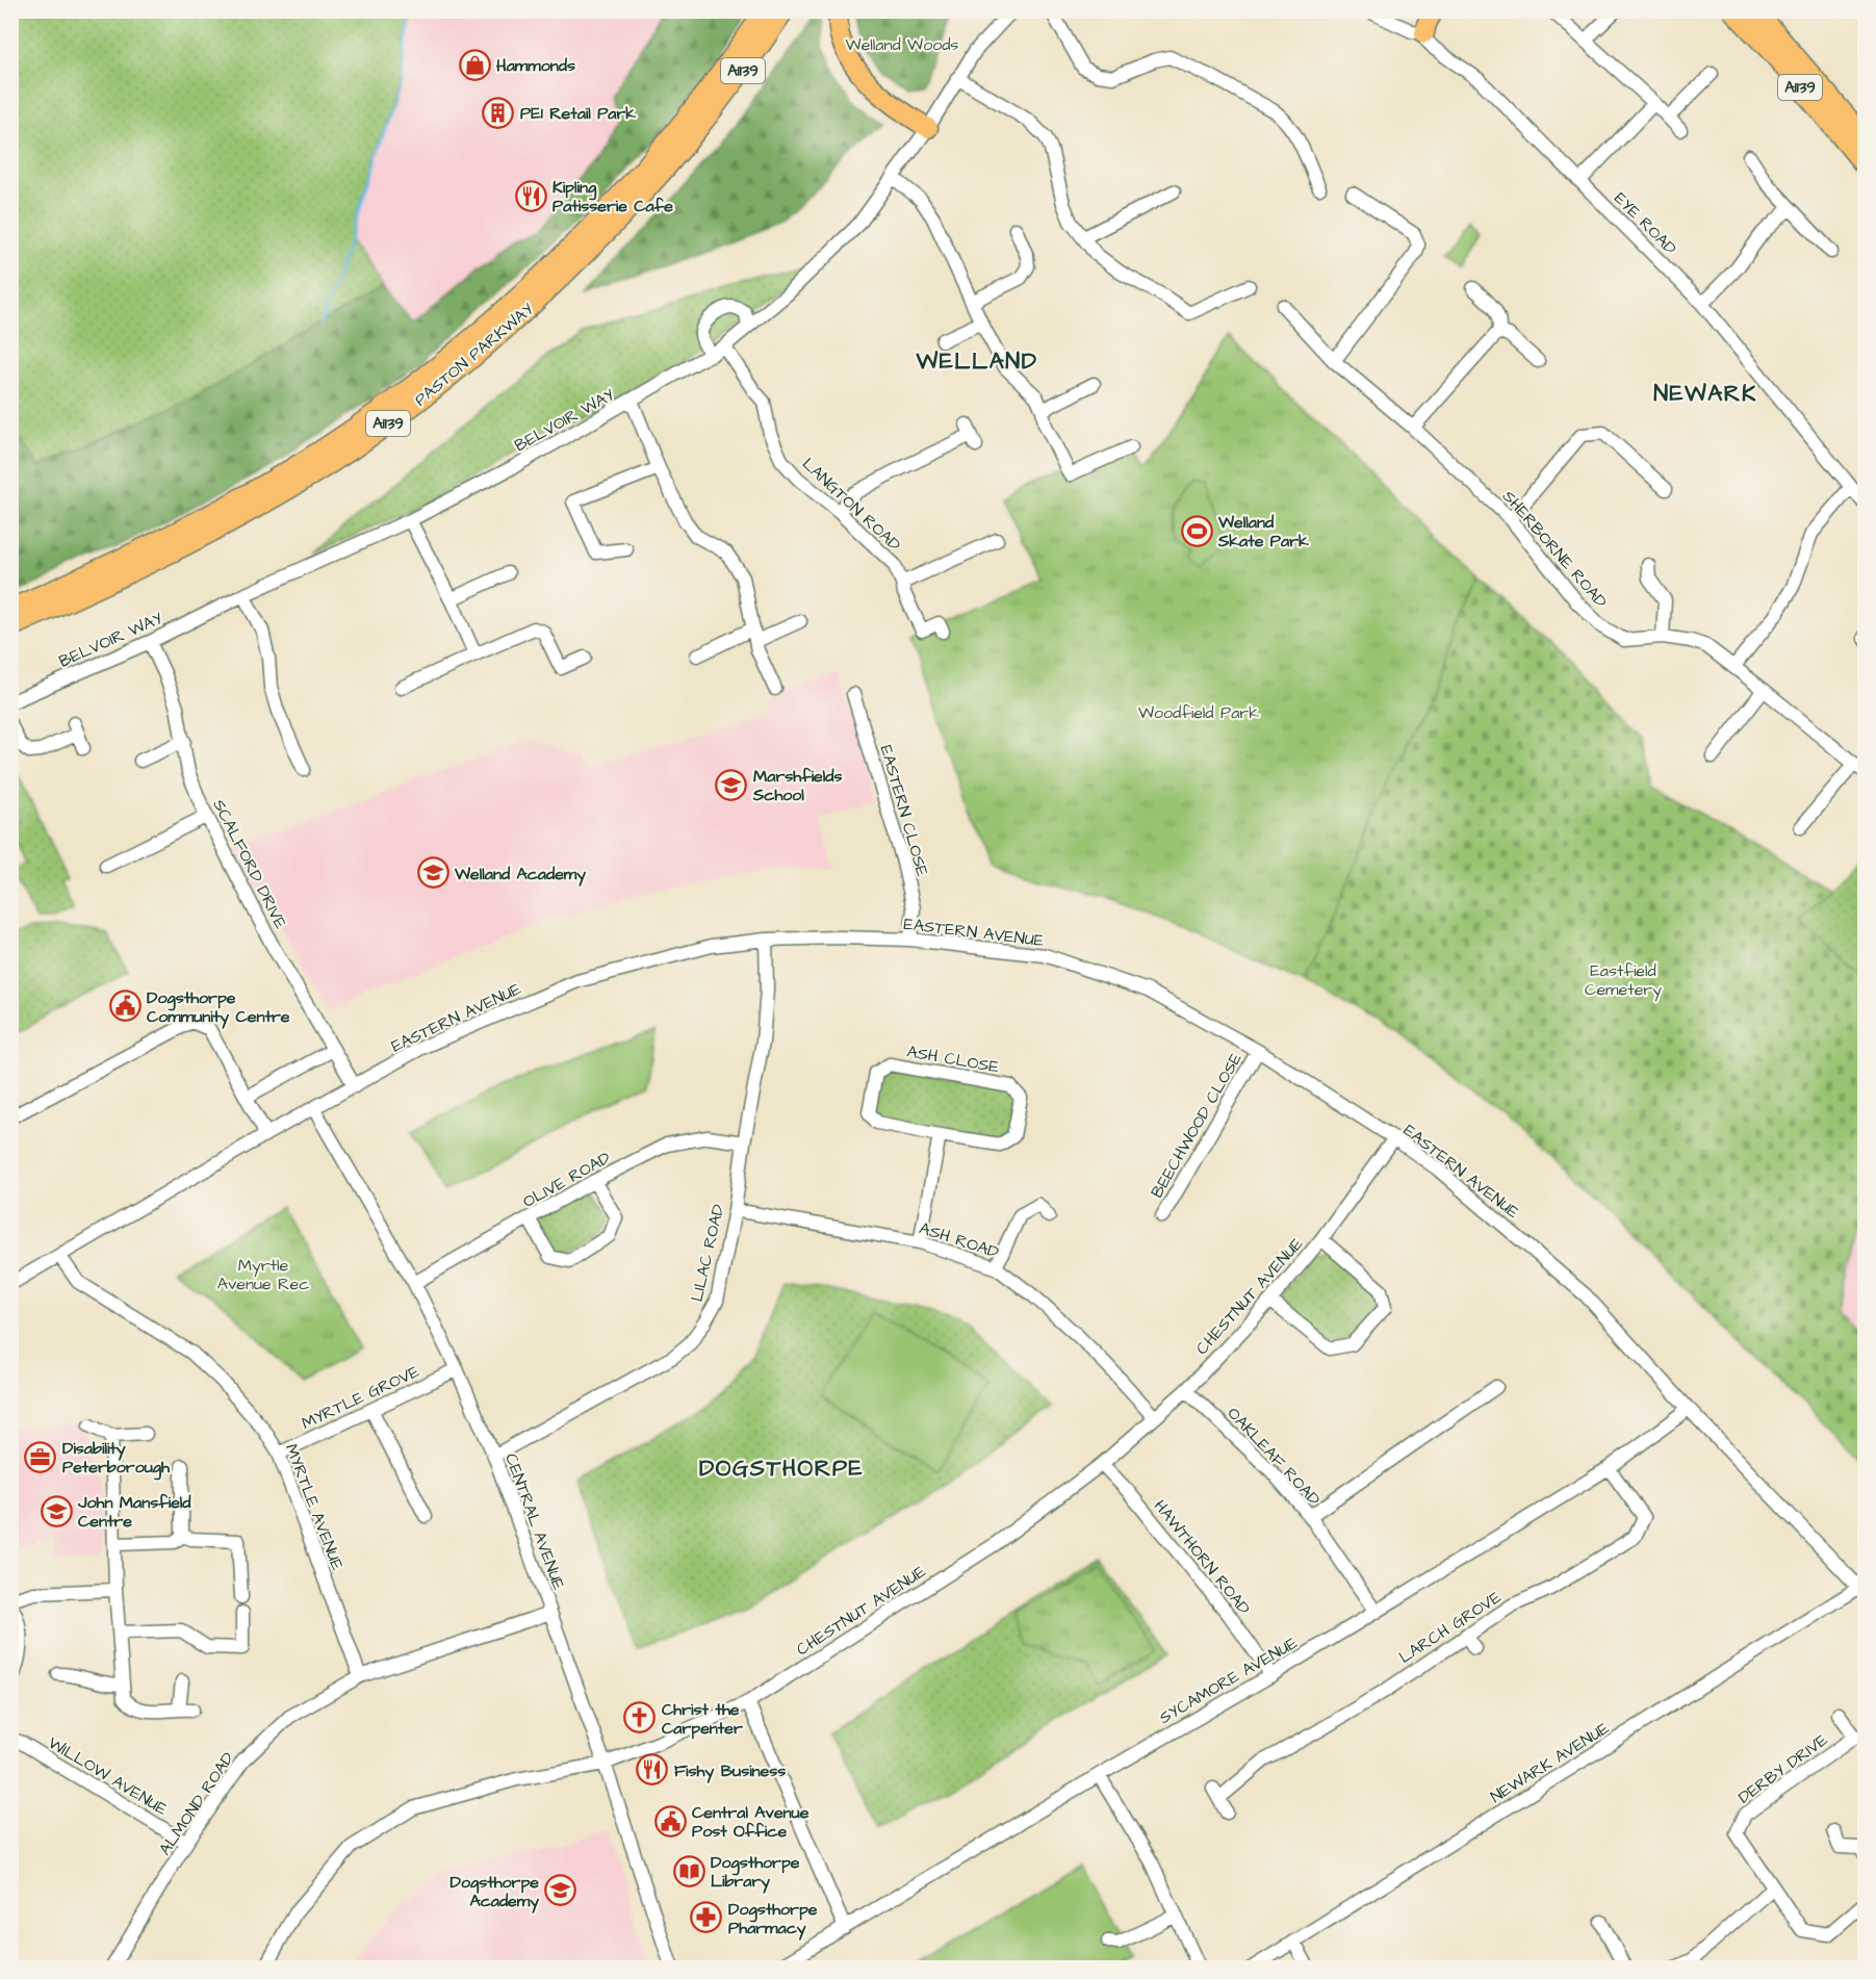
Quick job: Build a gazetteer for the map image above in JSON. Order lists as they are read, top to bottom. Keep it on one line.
{"streets":{"highway":["A1139","PASTON PARKWAY"],"street":["EYE ROAD","BELVOIR WAY","LANGTON ROAD","SHERBORNE ROAD","EASTERN CLOSE","SCALFORD DRIVE","EASTERN AVENUE","ASH CLOSE","BEECHWOOD CLOSE","OLIVE ROAD","ASH ROAD","LILAC ROAD","CHESTNUT AVENUE","MYRTLE GROVE","OAKLEAF ROAD","MYRTLE AVENUE","CENTRAL AVENUE","HAWTHORN ROAD","LARCH GROVE","SYCAMORE AVENUE","NEWARK AVENUE","DERBY DRIVE","WILLOW AVENUE","ALMOND ROAD"]},"crossings":[["BELVOIR WAY","LANGTON ROAD"],["BELVOIR WAY","SCALFORD DRIVE"],["EASTERN CLOSE","EASTERN AVENUE"],["SCALFORD DRIVE","EASTERN AVENUE"],["EASTERN AVENUE","BEECHWOOD CLOSE"],["EASTERN AVENUE","LILAC ROAD"],["EASTERN AVENUE","CHESTNUT AVENUE"],["EASTERN AVENUE","MYRTLE AVENUE"],["EASTERN AVENUE","CENTRAL AVENUE"],["EASTERN AVENUE","SYCAMORE AVENUE"],["EASTERN AVENUE","NEWARK AVENUE"],["OLIVE ROAD","LILAC ROAD"],["OLIVE ROAD","CENTRAL AVENUE"],["ASH ROAD","LILAC ROAD"],["ASH ROAD","CHESTNUT AVENUE"],["LILAC ROAD","CENTRAL AVENUE"],["CHESTNUT AVENUE","OAKLEAF ROAD"],["CHESTNUT AVENUE","CENTRAL AVENUE"],["CHESTNUT AVENUE","HAWTHORN ROAD"],["MYRTLE GROVE","MYRTLE AVENUE"],["MYRTLE GROVE","CENTRAL AVENUE"],["OAKLEAF ROAD","SYCAMORE AVENUE"],["MYRTLE AVENUE","ALMOND ROAD"],["CENTRAL AVENUE","ALMOND ROAD"],["HAWTHORN ROAD","SYCAMORE AVENUE"],["LARCH GROVE","SYCAMORE AVENUE"],["WILLOW AVENUE","ALMOND ROAD"]],"districts":["WELLAND","NEWARK","DOGSTHORPE"],"parks":["Welland Woods","Woodfield Park","Eastfield Cemetery","Myrtle Avenue Rec"],"places":{"shop":["Hammonds"],"building":["PE1 Retail Park"],"restaurant":["Kipling Patisserie Cafe","Fishy Business"],"sports":["Welland Skate Park"],"school or university":["Marshfields School","Welland Academy","John Mansfield Centre","Dogsthorpe Academy"],"public building":["Dogsthorpe Community Centre","Central Avenue Post Office"],"office":["Disability Peterborough"],"church":["Christ the Carpenter"],"library":["Dogsthorpe Library"],"pharmacy":["Dogsthorpe Pharmacy"]}}
